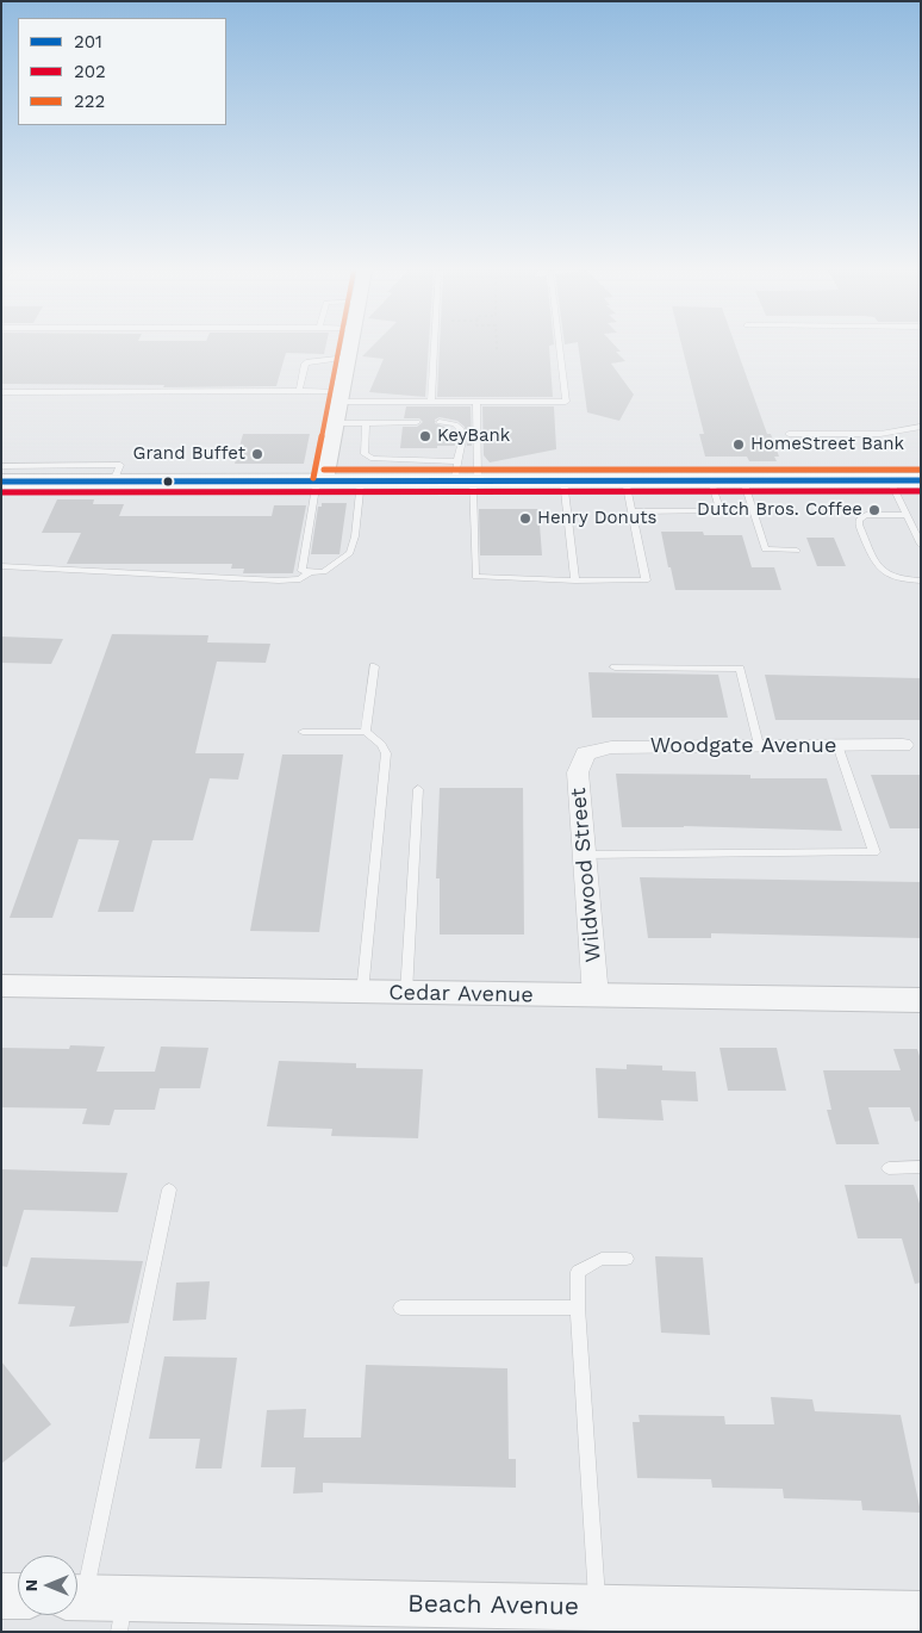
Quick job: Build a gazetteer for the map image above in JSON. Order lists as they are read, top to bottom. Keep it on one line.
{"streets":{"street":["Woodgate Avenue","Wildwood Street","Cedar Avenue","Beach Avenue"]},"crossings":[["Woodgate Avenue","Wildwood Street"],["Wildwood Street","Cedar Avenue"]],"places":["KeyBank","HomeStreet Bank","Grand Buffet","Dutch Bros. Coffee","Henry Donuts"],"lines":["transit line 222","transit line 201","transit line 202"],"legend":["201","202","222"],"north":"left"}
